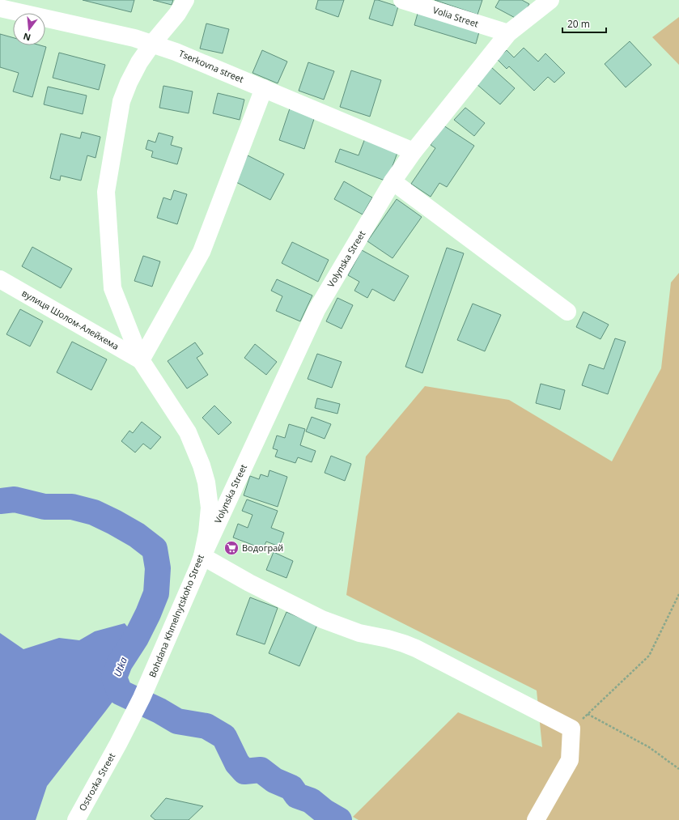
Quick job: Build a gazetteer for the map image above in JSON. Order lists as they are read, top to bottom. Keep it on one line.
{"streets":{"street":["Volia Street","Tserkovna street","Volynska Street","вулиця Шолом-Алейхема","Bohdana Khmelnytskoho Street","Ostrozka Street"]},"crossings":[["Volia Street","Volynska Street"],["Tserkovna street","Volynska Street"],["Tserkovna street","Bohdana Khmelnytskoho Street"],["Volynska Street","Bohdana Khmelnytskoho Street"],["вулиця Шолом-Алейхема","Bohdana Khmelnytskoho Street"],["Bohdana Khmelnytskoho Street","Ostrozka Street"]],"water":["Utka"],"places":{"supermarket":["Водограй"]},"scale_bar":"20 m","north":"bottom"}
